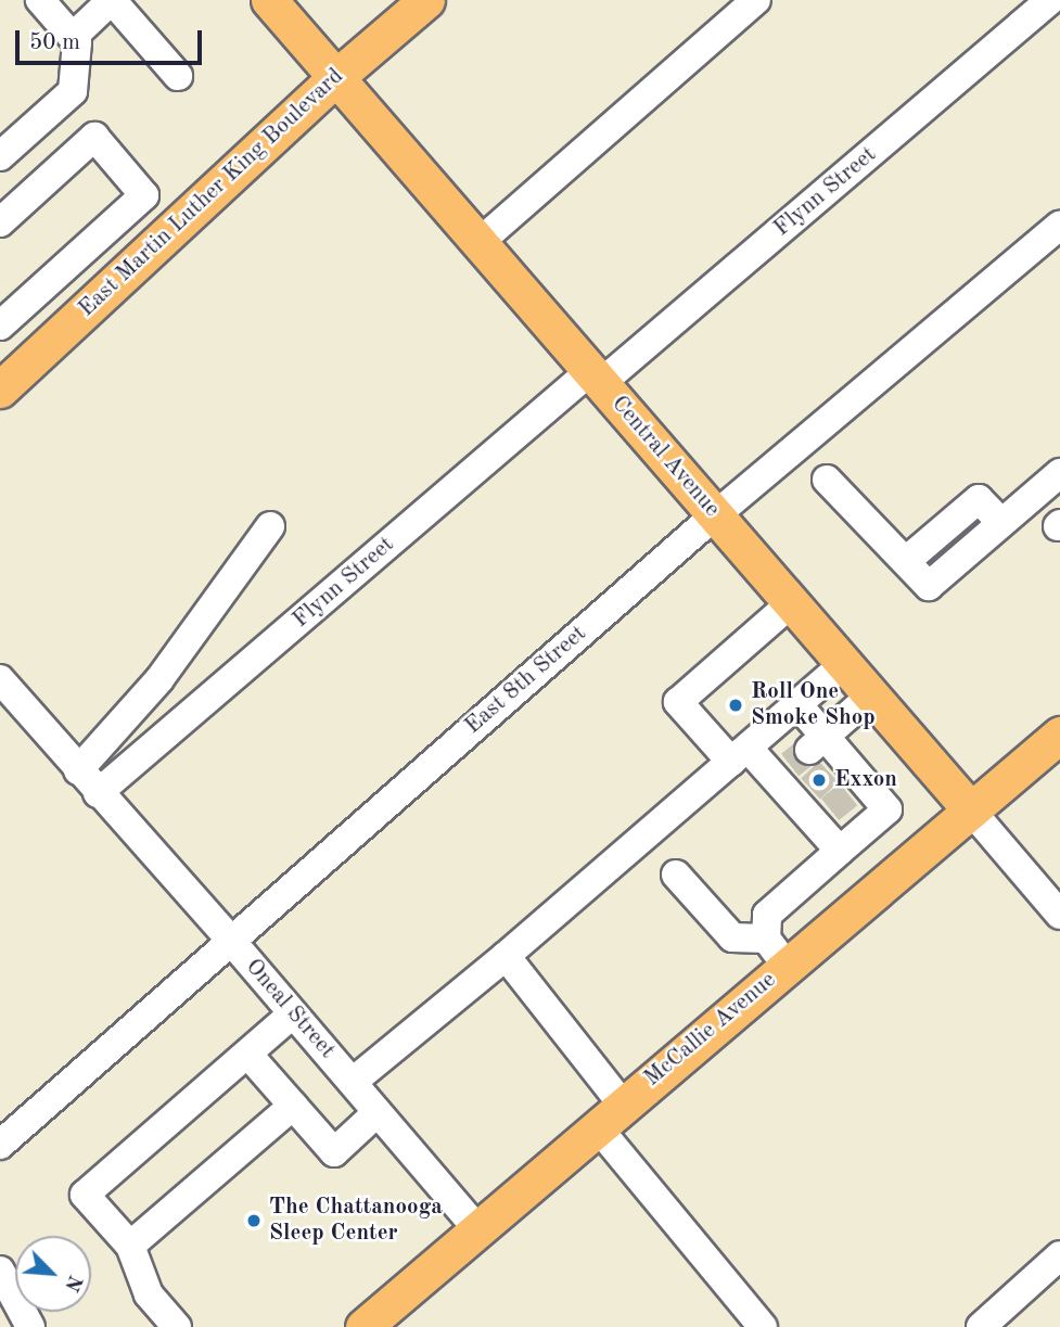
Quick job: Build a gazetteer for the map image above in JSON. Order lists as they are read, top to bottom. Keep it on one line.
{"streets":{"main road":["East Martin Luther King Boulevard","Central Avenue","McCallie Avenue"],"street":["Flynn Street","East 8th Street","Oneal Street"]},"crossings":[["Flynn Street","Central Avenue"],["Flynn Street","Oneal Street"],["East Martin Luther King Boulevard","Central Avenue"],["Central Avenue","East 8th Street"],["Central Avenue","McCallie Avenue"],["East 8th Street","Oneal Street"],["Oneal Street","McCallie Avenue"]],"places":["Roll One Smoke Shop","Exxon","The Chattanooga Sleep Center"],"scale_bar":"50 m","north":"bottom right"}
